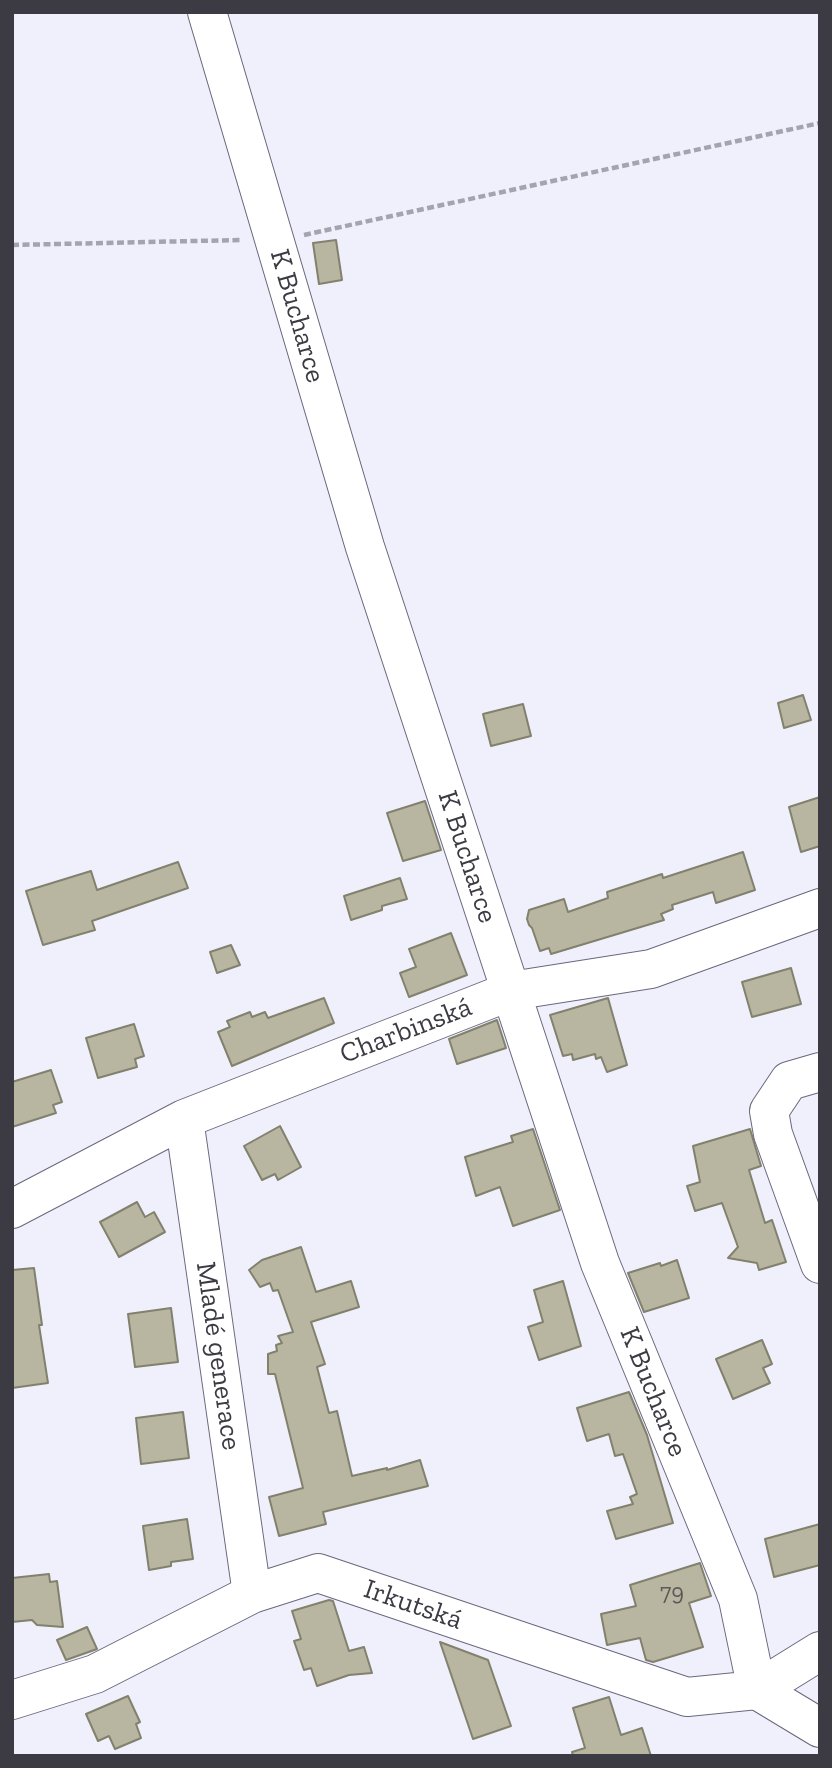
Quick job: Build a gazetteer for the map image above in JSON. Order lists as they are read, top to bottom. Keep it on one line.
{"streets":{"street":["K Bucharce","Charbinská","Mladé generace","Irkutská"]},"crossings":[["K Bucharce","Charbinská"],["K Bucharce","Irkutská"],["Charbinská","Mladé generace"],["Mladé generace","Irkutská"]],"house_numbers":["79"]}
